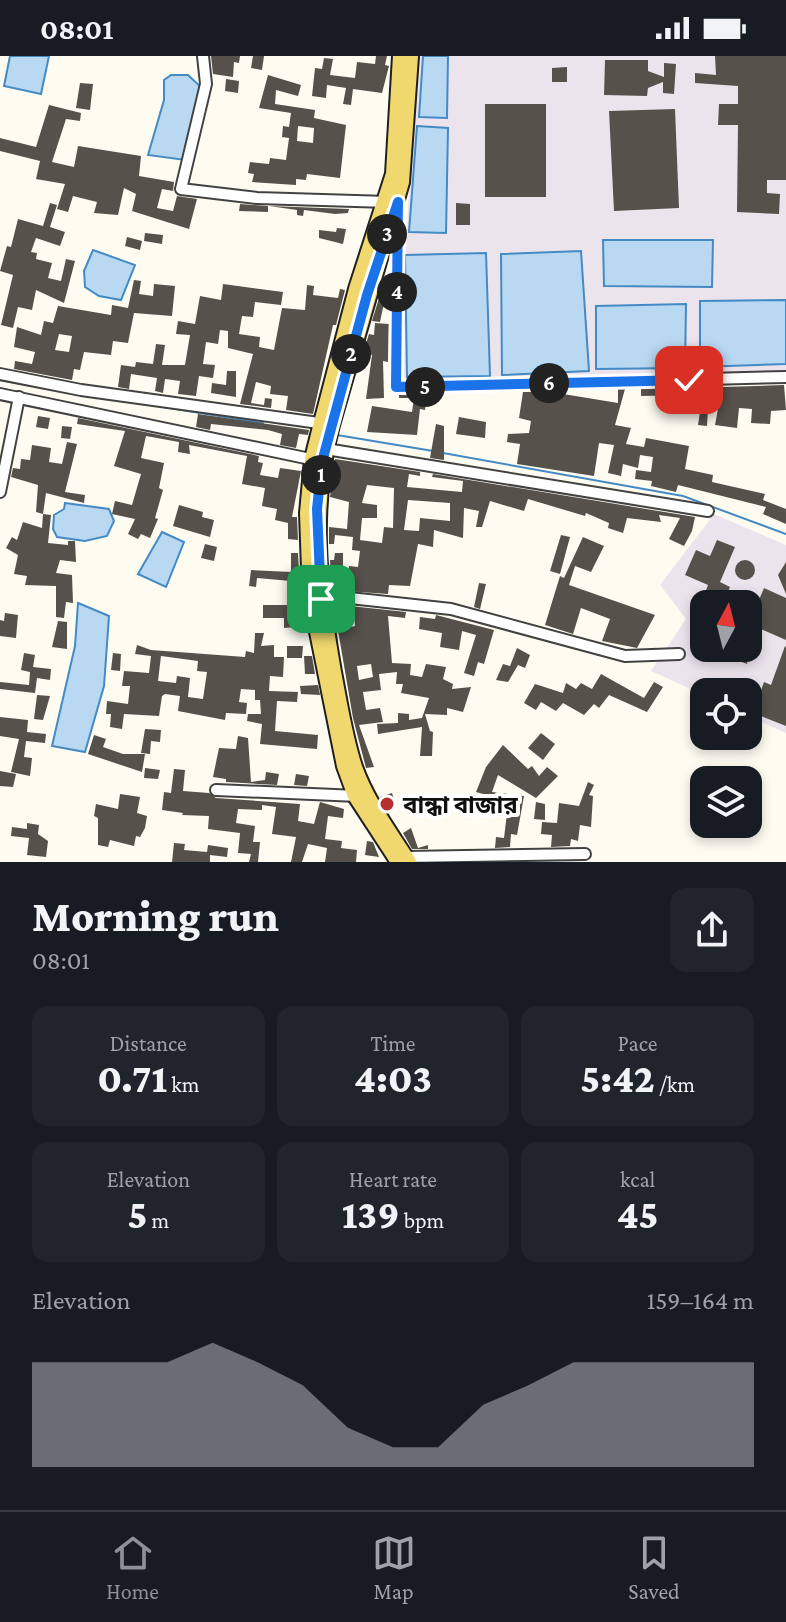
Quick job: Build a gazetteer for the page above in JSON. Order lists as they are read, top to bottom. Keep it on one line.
{"places":["বান্ধা বাজার"],"north":"top","page":{"status":"08:01","pins":["3","4","2","6","5","1"],"heading":["Morning run","08:01"],"stats":[["Distance","0.71 km"],["Time","4:03"],["Pace","5:42 /km"],["Elevation","5 m"],["Heart rate","139 bpm"],["kcal","45"]],"chart":["Elevation","159–164 m"],"tabs":["Home","Map","Saved"]}}
